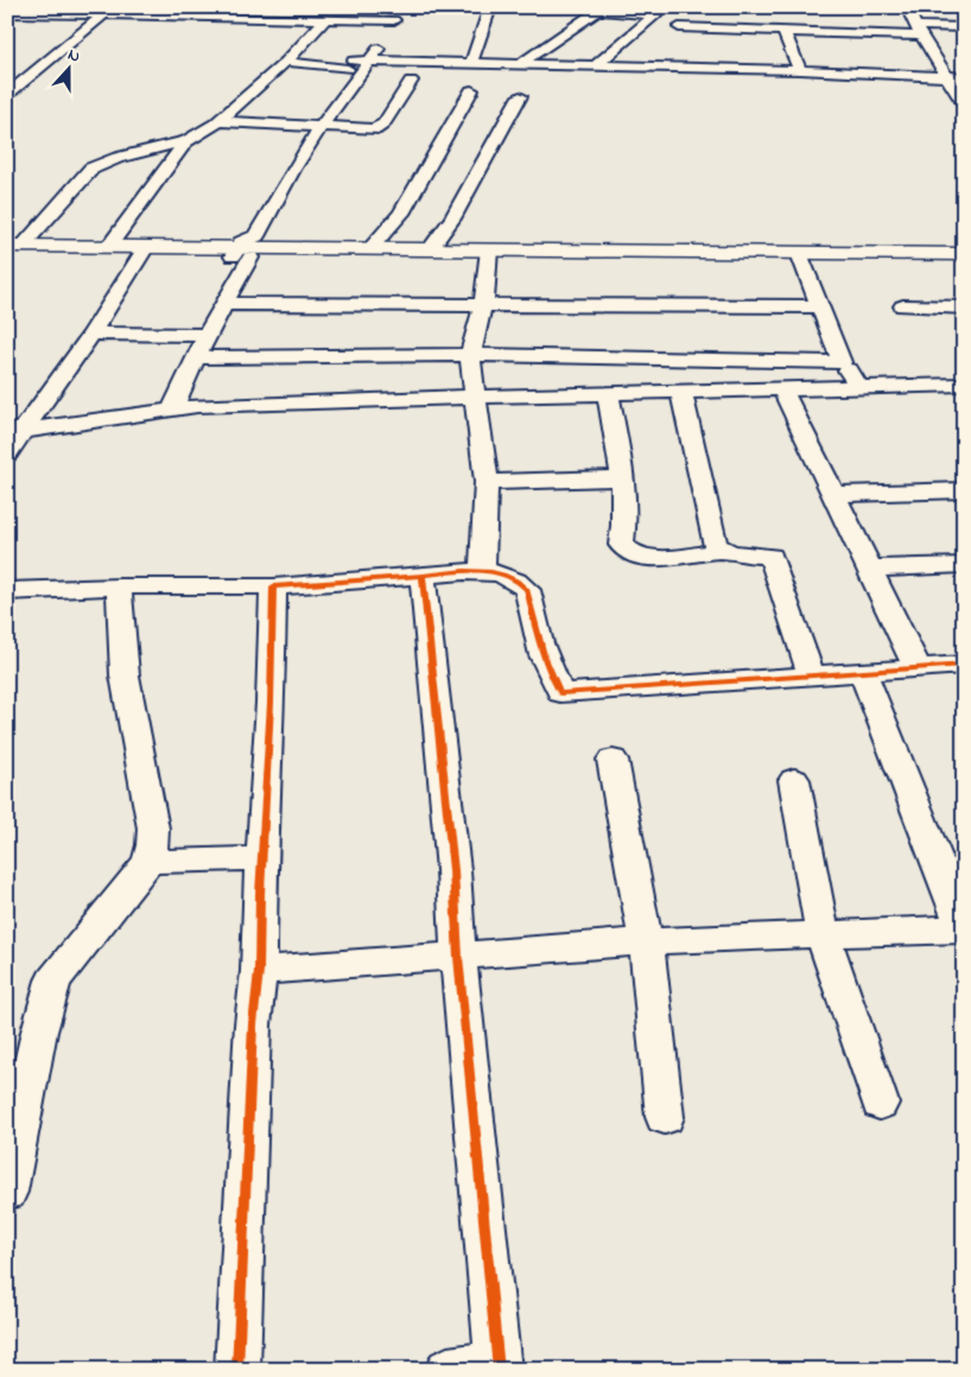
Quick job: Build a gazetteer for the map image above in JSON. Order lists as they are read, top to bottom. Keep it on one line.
{"north":"top"}
